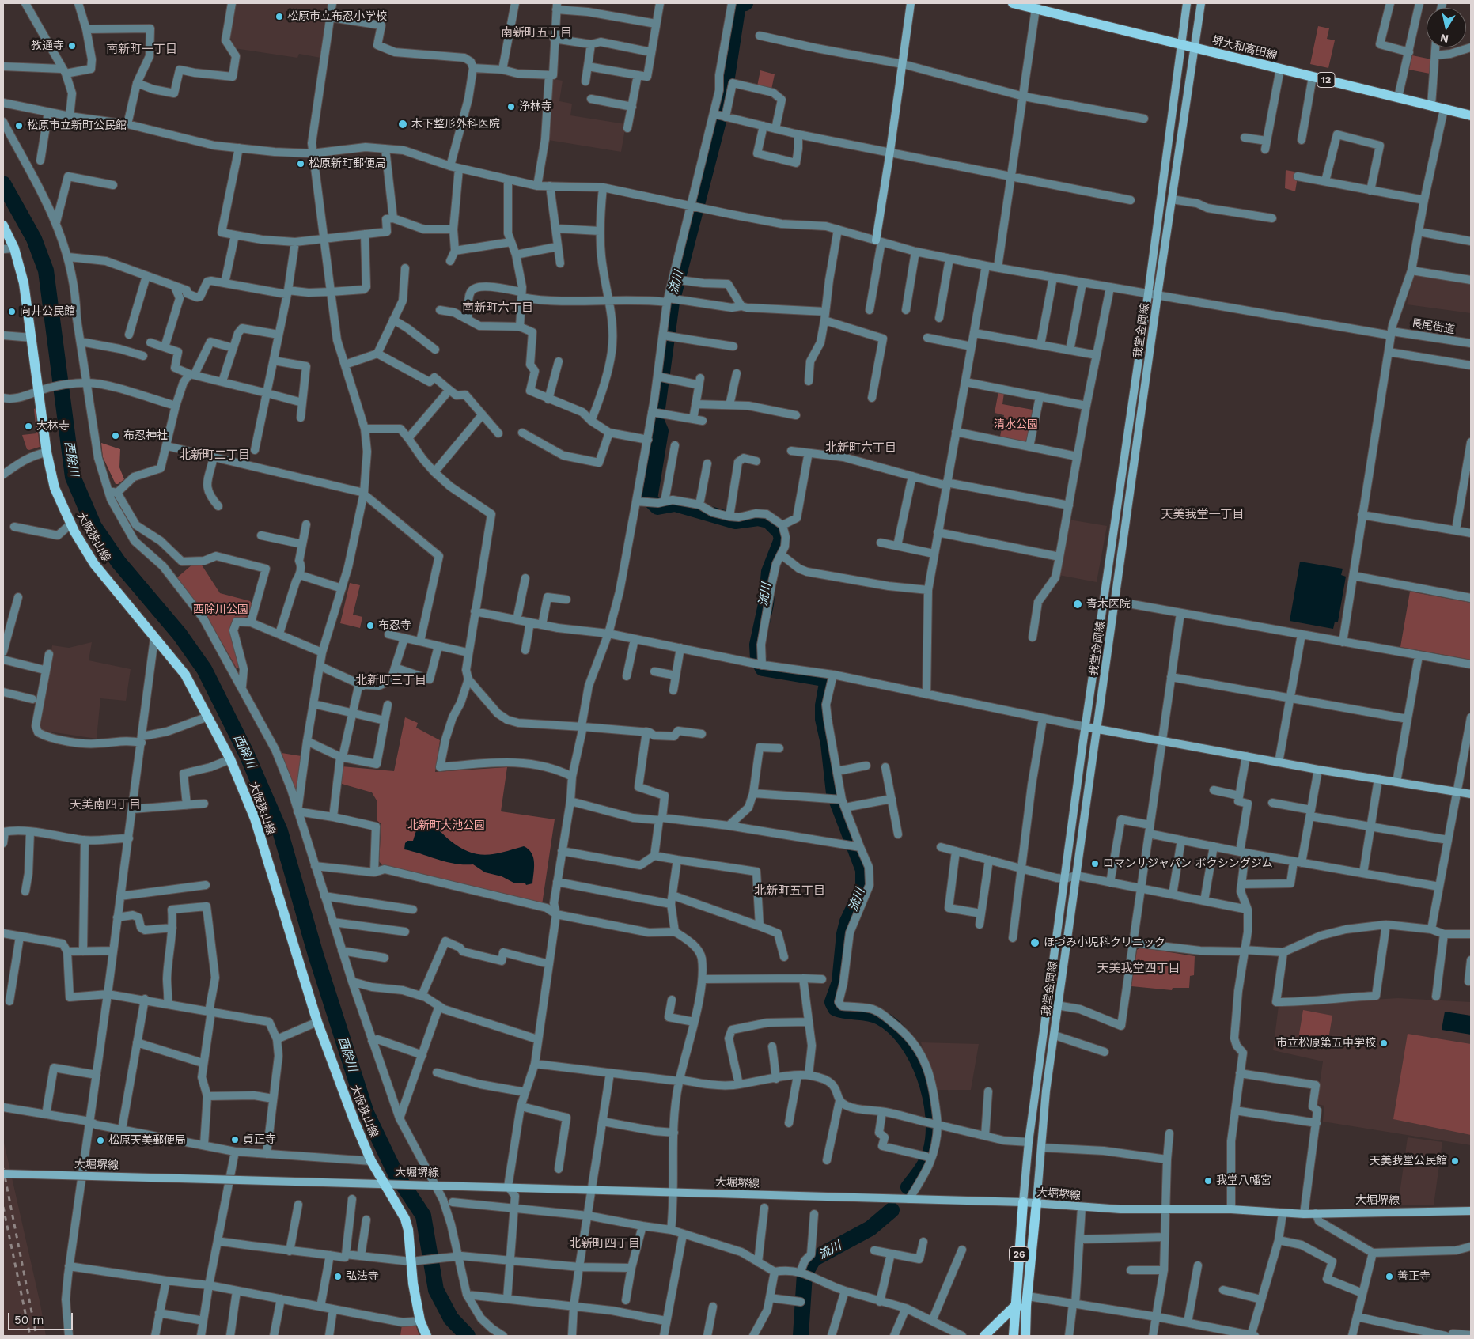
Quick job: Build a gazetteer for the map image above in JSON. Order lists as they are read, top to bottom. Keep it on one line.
{"streets":{"main road":["堺大和高田線","12","我堂金岡線","大阪狭山線","大堀堺線","26"],"street":["長尾街道"]},"crossings":[["堺大和高田線","我堂金岡線"],["長尾街道","我堂金岡線"],["我堂金岡線","大堀堺線"],["我堂金岡線","26"],["大阪狭山線","大堀堺線"],["大堀堺線","26"]],"districts":["南新町五丁目","南新町一丁目","南新町六丁目","北新町六丁目","北新町二丁目","天美我堂一丁目","北新町三丁目","天美南四丁目","北新町五丁目","天美我堂四丁目","北新町四丁目"],"water":["流川","西除川"],"parks":["清水公園","西除川公園","北新町大池公園"],"places":["松原市立布忍小学校","教通寺","浄林寺","木下整形外科医院","松原市立新町公民館","松原新町郵便局","向井公民館","大林寺","布忍神社","青木医院","布忍寺","ロマンサジャパン ボクシングジム","ほづみ小児科クリニック","市立松原第五中学校","貞正寺","松原天美郵便局","天美我堂公民館","我堂八幡宮","弘法寺","善正寺"],"scale_bar":"50 m","north":"bottom"}
